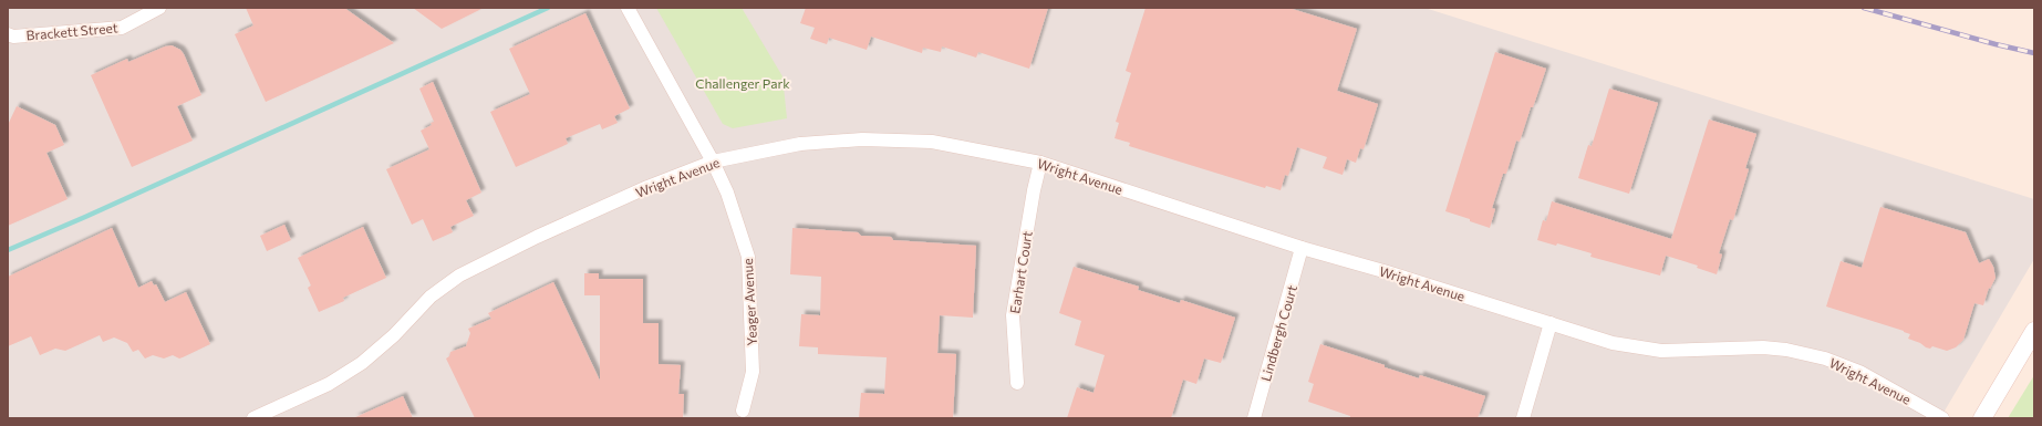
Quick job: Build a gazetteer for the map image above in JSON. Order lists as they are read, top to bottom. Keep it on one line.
{"streets":{"street":["Brackett Street","Wright Avenue","Earhart Court","Yeager Avenue","Lindbergh Court"]},"crossings":[["Wright Avenue","Earhart Court"],["Wright Avenue","Yeager Avenue"],["Wright Avenue","Lindbergh Court"]],"parks":["Challenger Park"]}
